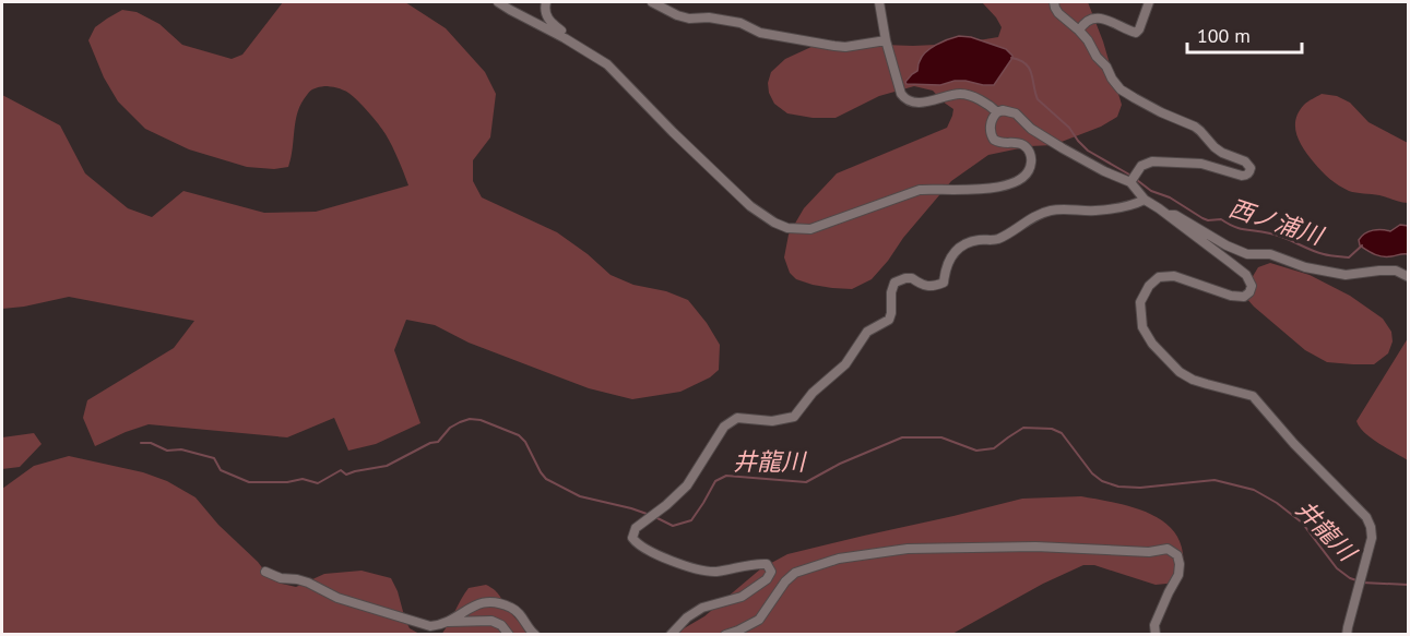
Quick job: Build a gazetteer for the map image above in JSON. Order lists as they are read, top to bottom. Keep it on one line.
{"water":["西ノ浦川","井龍川"],"scale_bar":"100 m"}
